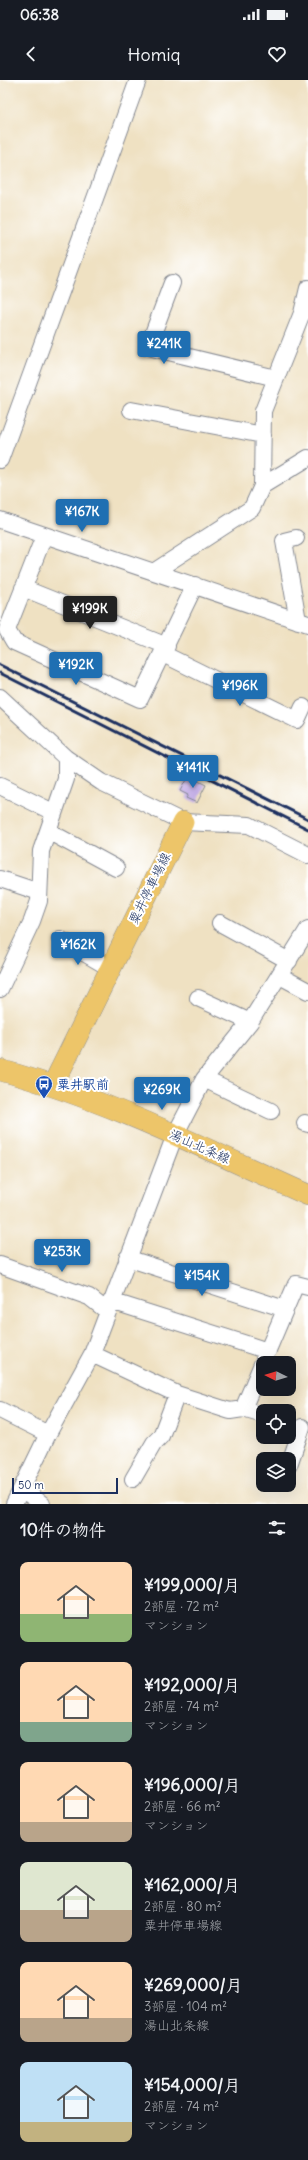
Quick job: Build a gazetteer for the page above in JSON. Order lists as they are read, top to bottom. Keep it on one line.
{"streets":{"main road":["粟井停車場線","湯山北条線"]},"crossings":[["粟井停車場線","湯山北条線"]],"places":{"bus stop":["粟井駅前"]},"scale_bar":"50 m","north":"left","page":{"status":"06:38","header":"Homiq","price":["¥241K","¥167K","¥199K","¥192K","¥196K","¥141K","¥162K","¥269K","¥253K","¥154K"],"scale":"50 m","heading":"10件の物件","list":[{"name":"¥199,000/月","note":"2部屋 · 72 m² · マンション"},{"name":"¥192,000/月","note":"2部屋 · 74 m² · マンション"},{"name":"¥196,000/月","note":"2部屋 · 66 m² · マンション"},{"name":"¥162,000/月","note":"2部屋 · 80 m² · 粟井停車場線"},{"name":"¥269,000/月","note":"3部屋 · 104 m² · 湯山北条線"},{"name":"¥154,000/月","note":"2部屋 · 74 m² · マンション"}]}}
